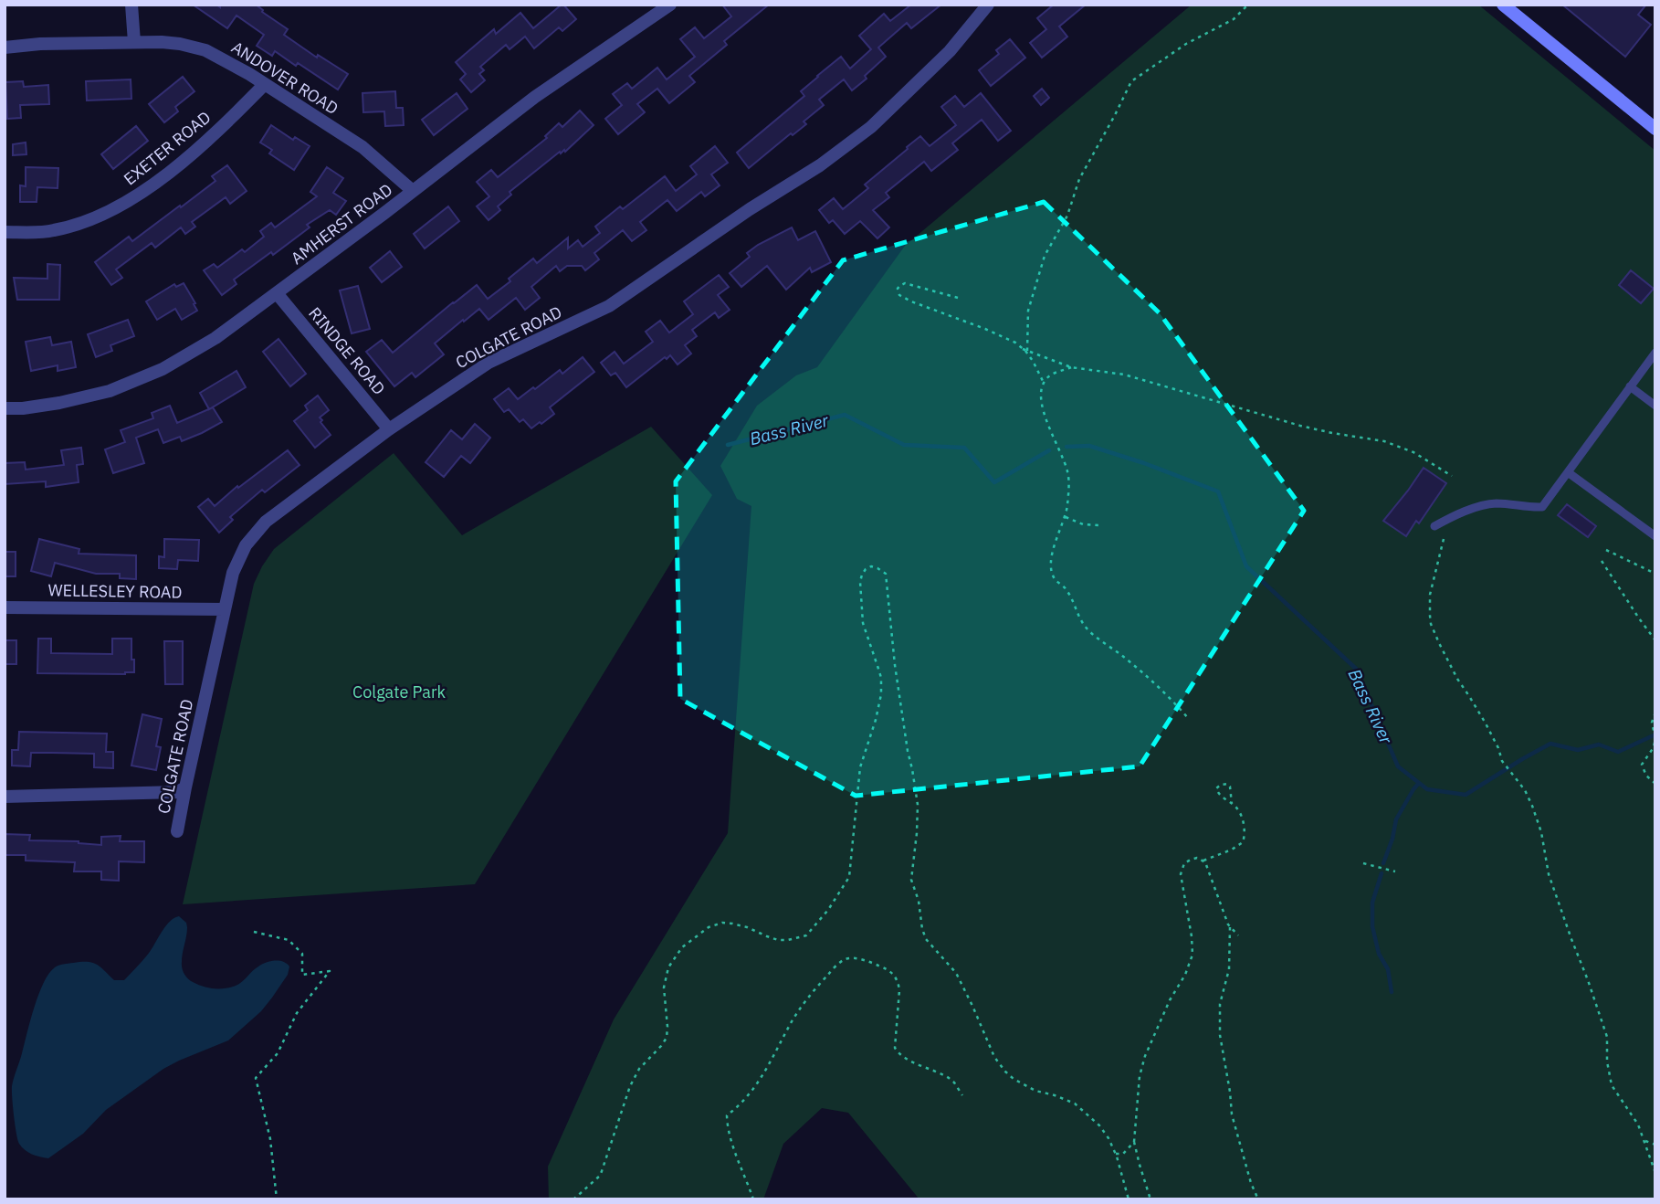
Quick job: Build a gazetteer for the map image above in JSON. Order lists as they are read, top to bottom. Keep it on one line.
{"streets":{"street":["ANDOVER ROAD","EXETER ROAD","AMHERST ROAD","COLGATE ROAD","RINDGE ROAD","WELLESLEY ROAD"]},"crossings":[["ANDOVER ROAD","EXETER ROAD"],["ANDOVER ROAD","AMHERST ROAD"],["AMHERST ROAD","RINDGE ROAD"],["COLGATE ROAD","RINDGE ROAD"],["COLGATE ROAD","WELLESLEY ROAD"]],"water":["Bass River"],"parks":["Colgate Park"]}
